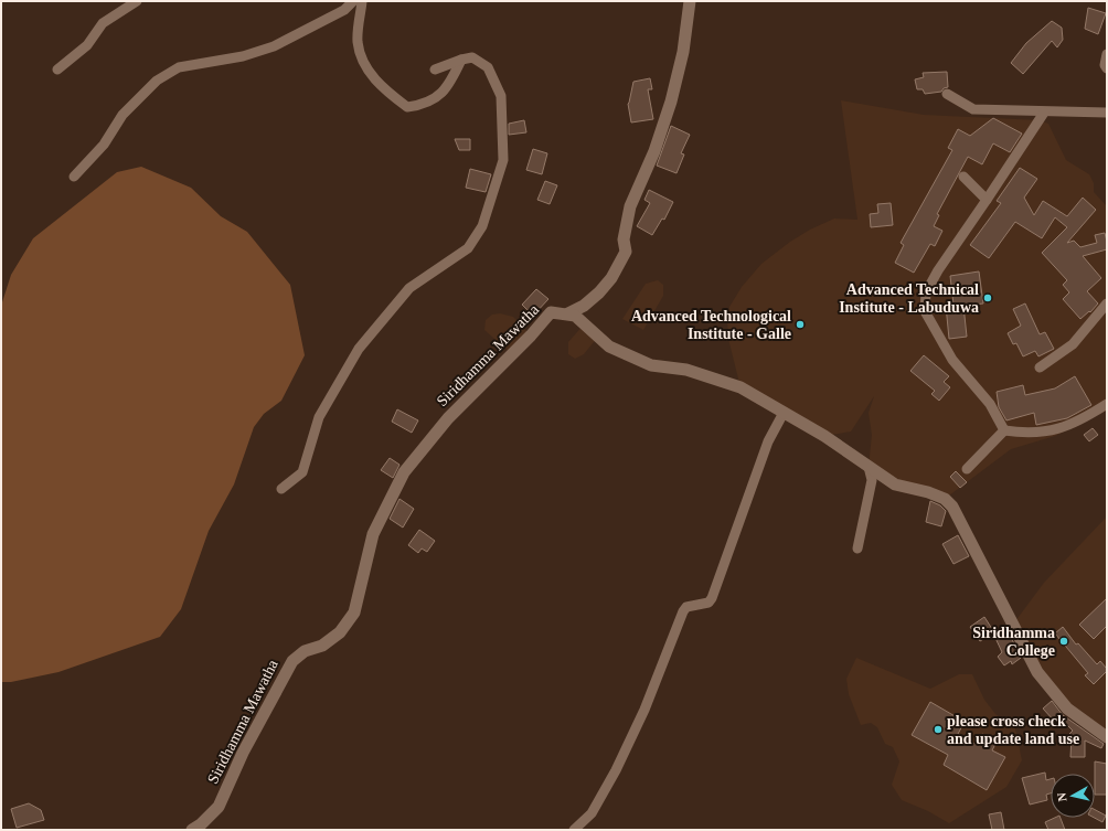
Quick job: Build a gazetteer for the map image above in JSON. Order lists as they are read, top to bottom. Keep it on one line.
{"streets":{"street":["Siridhamma Mawatha"]},"places":["Advanced Technical Institute - Labuduwa","Advanced Technological Institute - Galle","Siridhamma College","please cross check and update land use"],"north":"left"}
